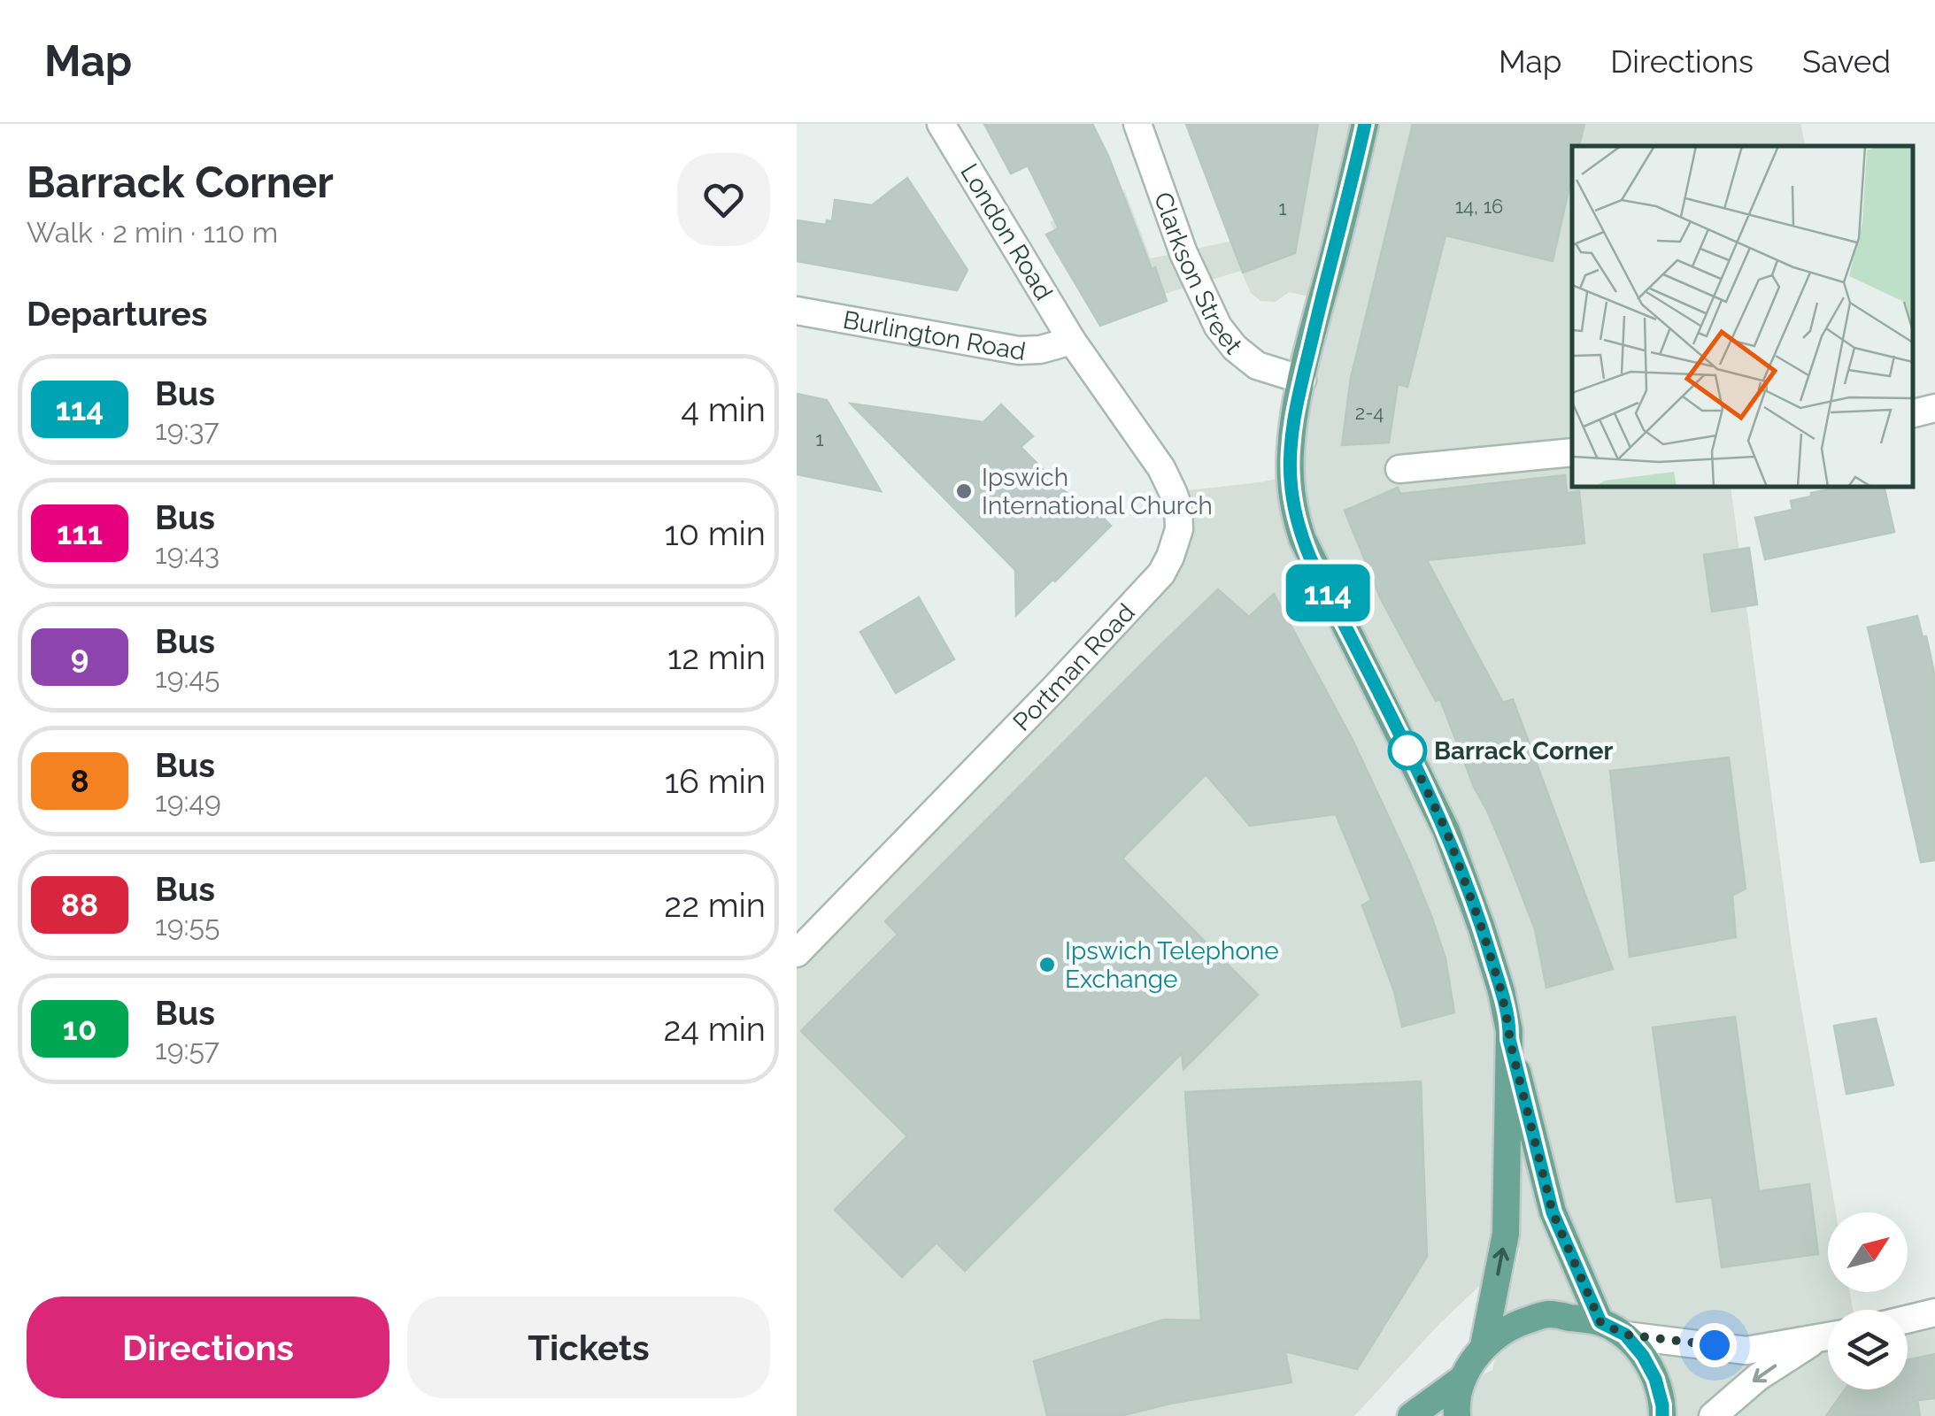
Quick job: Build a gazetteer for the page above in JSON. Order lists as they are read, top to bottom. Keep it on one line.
{"streets":{"street":["London Road","Clarkson Street","Burlington Road","Portman Road"]},"crossings":[["London Road","Burlington Road"],["London Road","Portman Road"],["Burlington Road","Portman Road"]],"places":["Ipswich International Church","Barrack Corner","Ipswich Telephone Exchange"],"lines":["bus line 114"],"house_numbers":["14, 16","1","2-4","1"],"north":"top right","page":{"header":"Map","nav":["Map","Directions","Saved"],"heading":[["Barrack Corner","Walk · 2 min · 110 m"],"Departures"],"on_map":"114","list":[{"mark":"114","name":"Bus","note":"19:37","value":"4 min"},{"mark":"111","name":"Bus","note":"19:43","value":"10 min"},{"mark":"9","name":"Bus","note":"19:45","value":"12 min"},{"mark":"8","name":"Bus","note":"19:49","value":"16 min"},{"mark":"88","name":"Bus","note":"19:55","value":"22 min"},{"mark":"10","name":"Bus","note":"19:57","value":"24 min"}],"buttons":["Directions","Tickets"]}}
